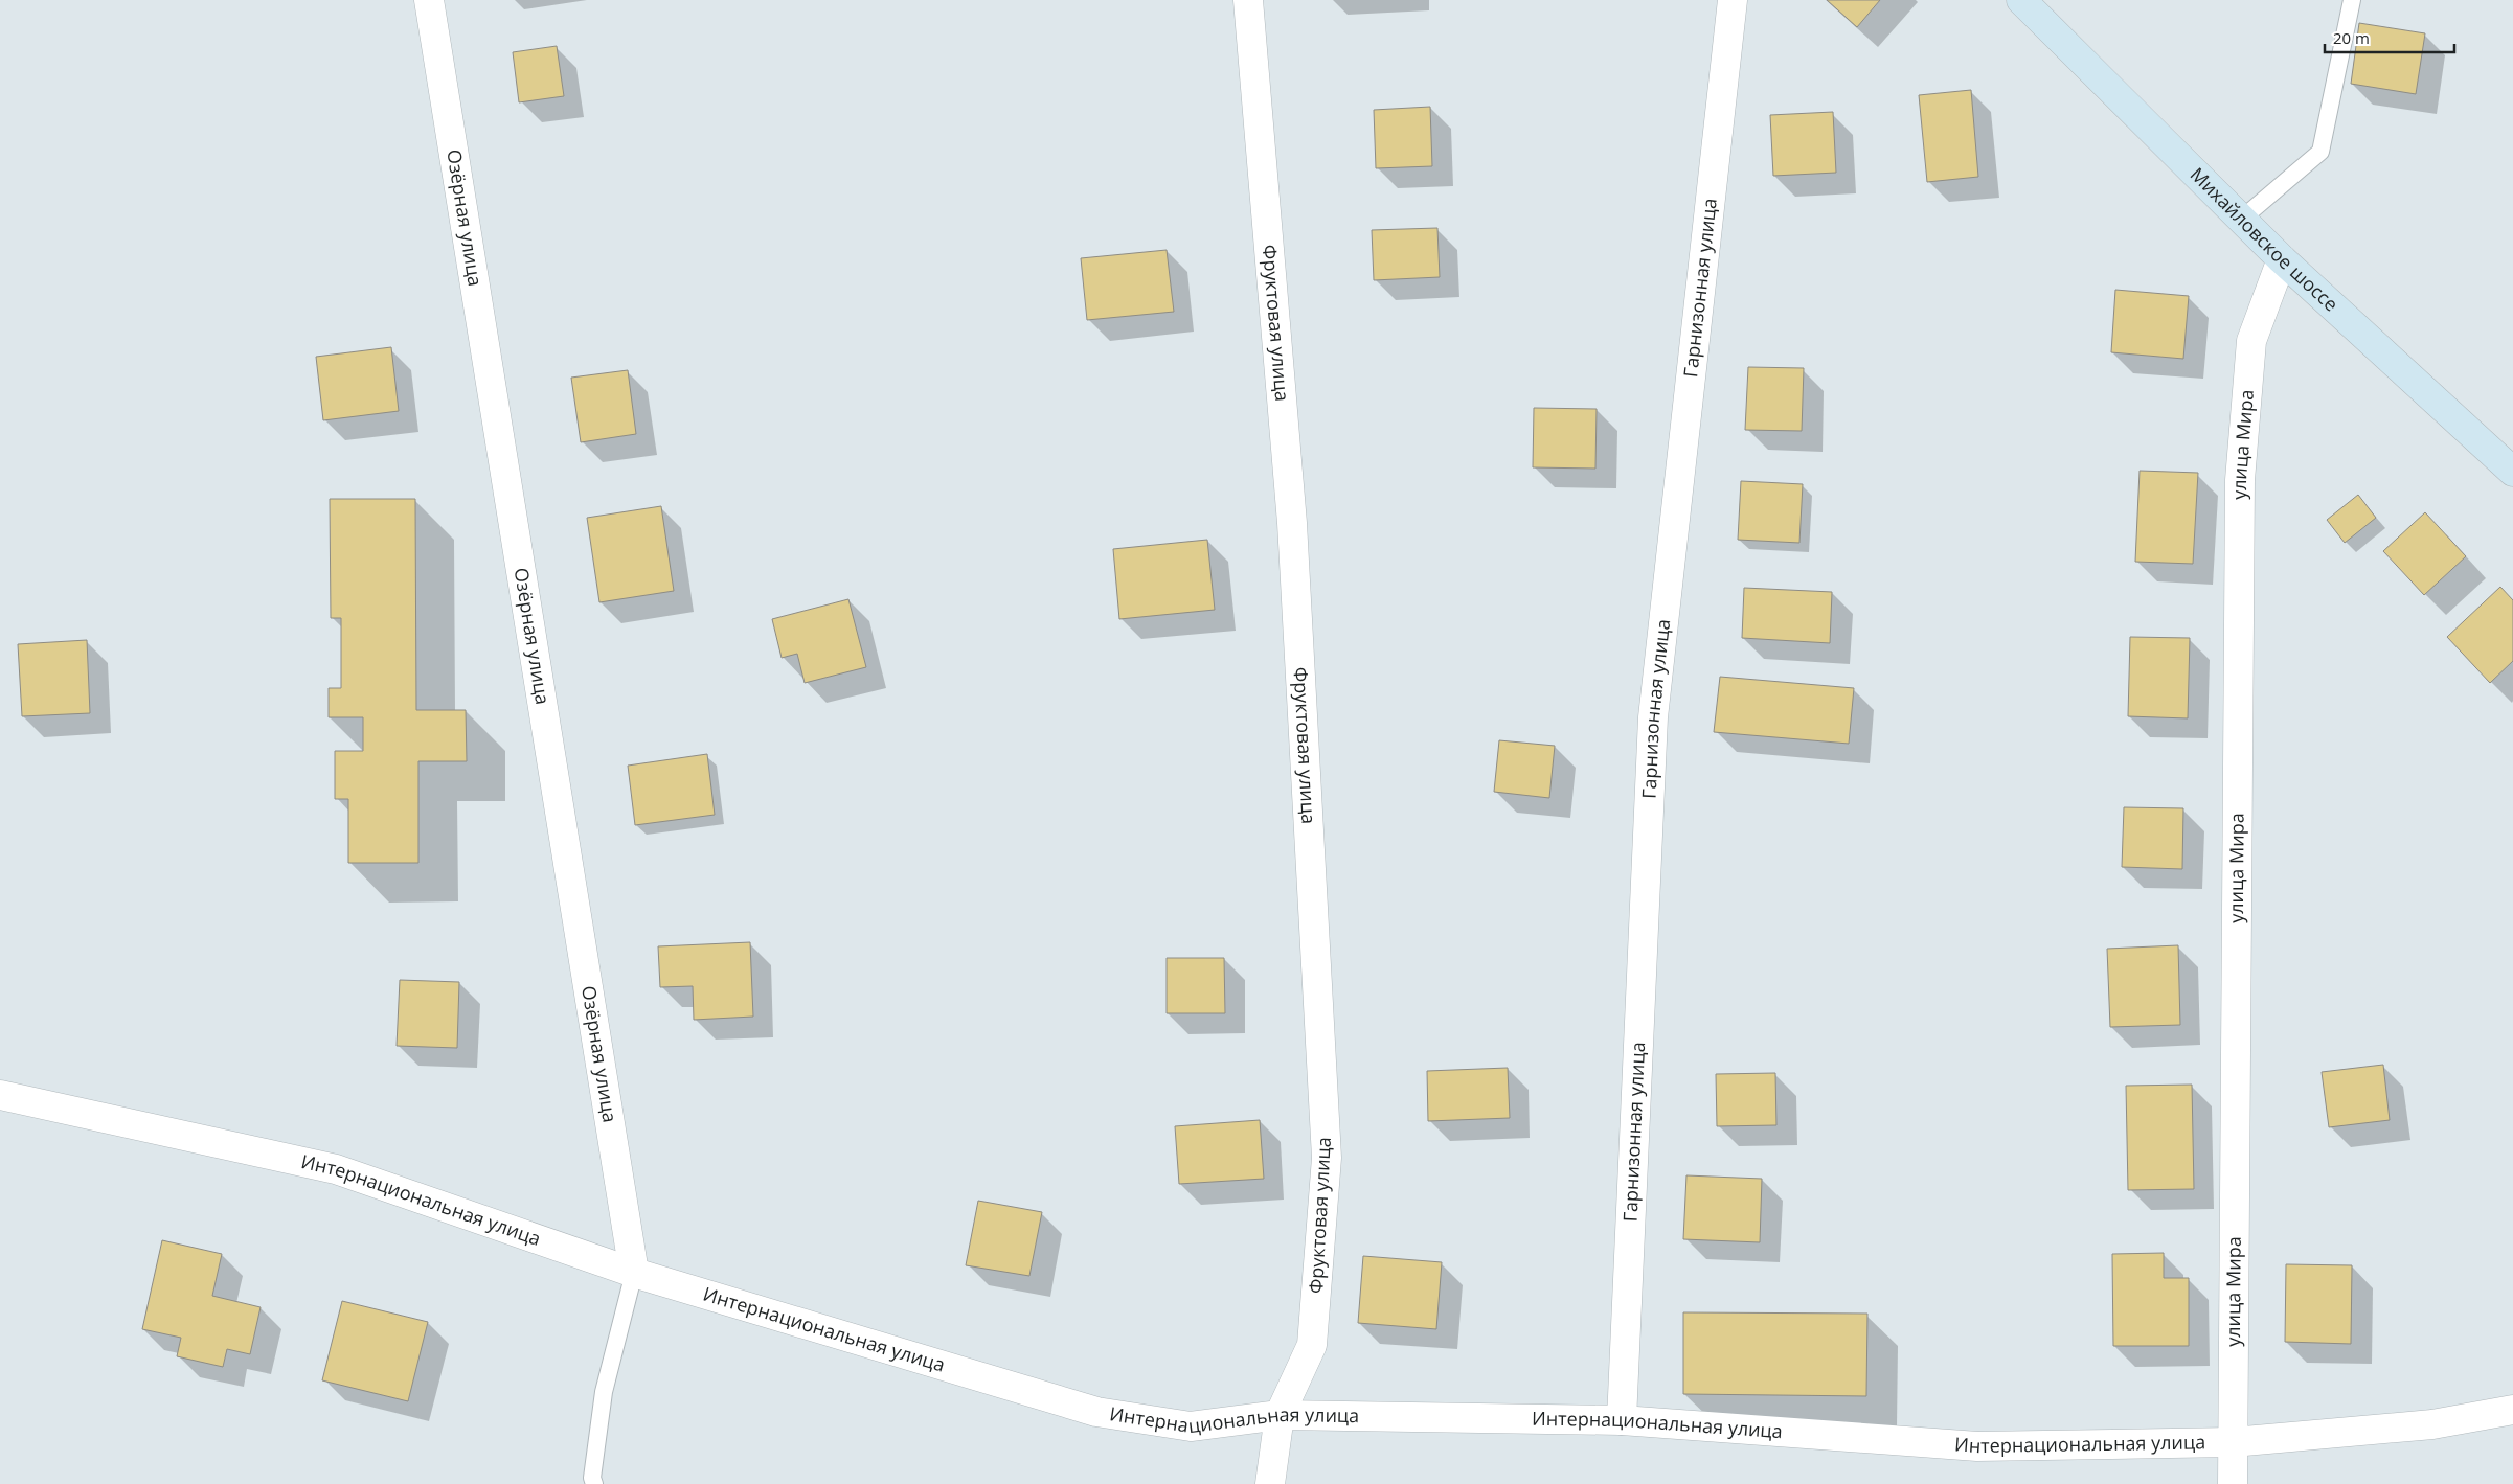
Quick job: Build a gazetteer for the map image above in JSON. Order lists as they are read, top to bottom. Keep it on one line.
{"streets":{"main road":["Михайловское шоссе"],"street":["Озёрная улица","Гарнизонная улица","Фруктовая улица","улица Мира","Интернациональная улица"]},"crossings":[["Озёрная улица","Интернациональная улица"],["Михайловское шоссе","улица Мира"],["Гарнизонная улица","Интернациональная улица"],["Фруктовая улица","Интернациональная улица"],["улица Мира","Интернациональная улица"]],"scale_bar":"20 m"}
